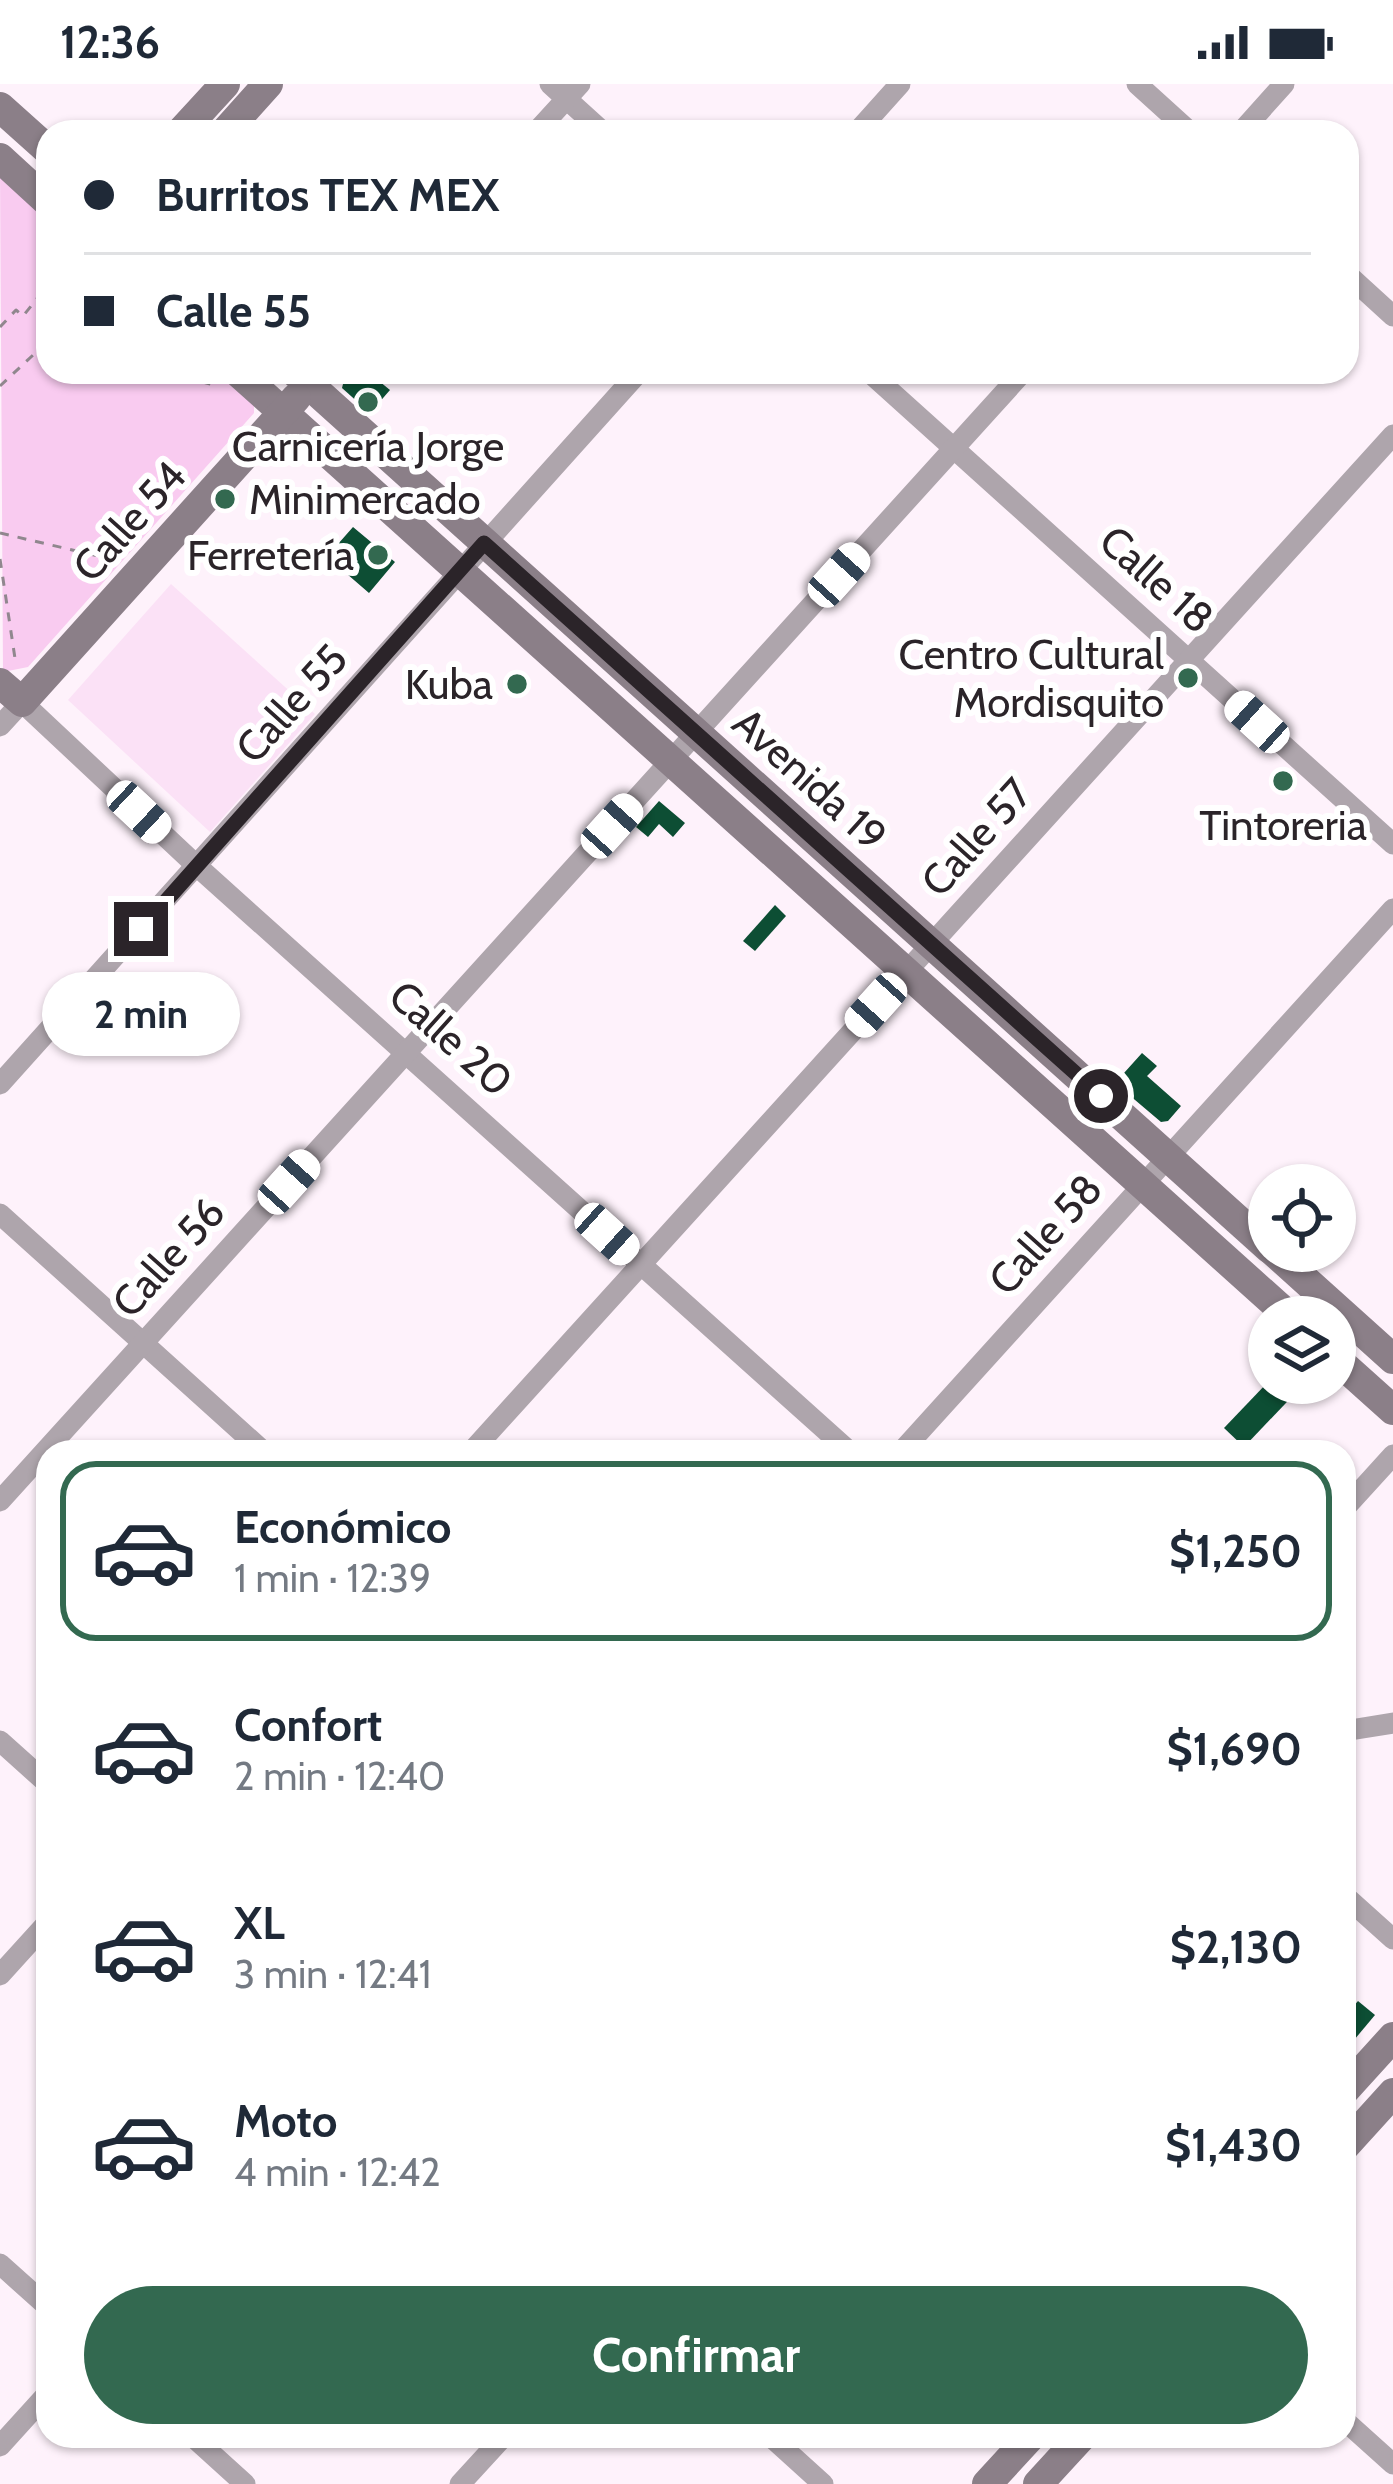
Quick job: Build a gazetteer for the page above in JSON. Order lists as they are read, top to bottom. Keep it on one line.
{"streets":{"main road":["Calle 54","Avenida 19"],"street":["Calle 18","Calle 55","Calle 57","Calle 20","Calle 58","Calle 56"]},"crossings":[["Calle 54","Avenida 19"],["Calle 54","Calle 20"],["Calle 18","Calle 57"],["Calle 18","Calle 56"],["Calle 55","Avenida 19"],["Calle 55","Calle 20"],["Avenida 19","Calle 57"],["Avenida 19","Calle 58"],["Avenida 19","Calle 56"],["Calle 57","Calle 20"],["Calle 20","Calle 56"]],"places":["Carnicería Jorge","Minimercado","Ferretería","Centro Cultural Mordisquito","Kuba","Tintoreria"],"page":{"status":"12:36","banner":["Burritos TEX MEX","Calle 55"],"bubble":"2 min","list":[{"name":"Económico","note":"1 min · 12:39","value":"$1,250"},{"name":"Confort","note":"2 min · 12:40","value":"$1,690"},{"name":"XL","note":"3 min · 12:41","value":"$2,130"},{"name":"Moto","note":"4 min · 12:42","value":"$1,430"}],"buttons":"Confirmar"}}
